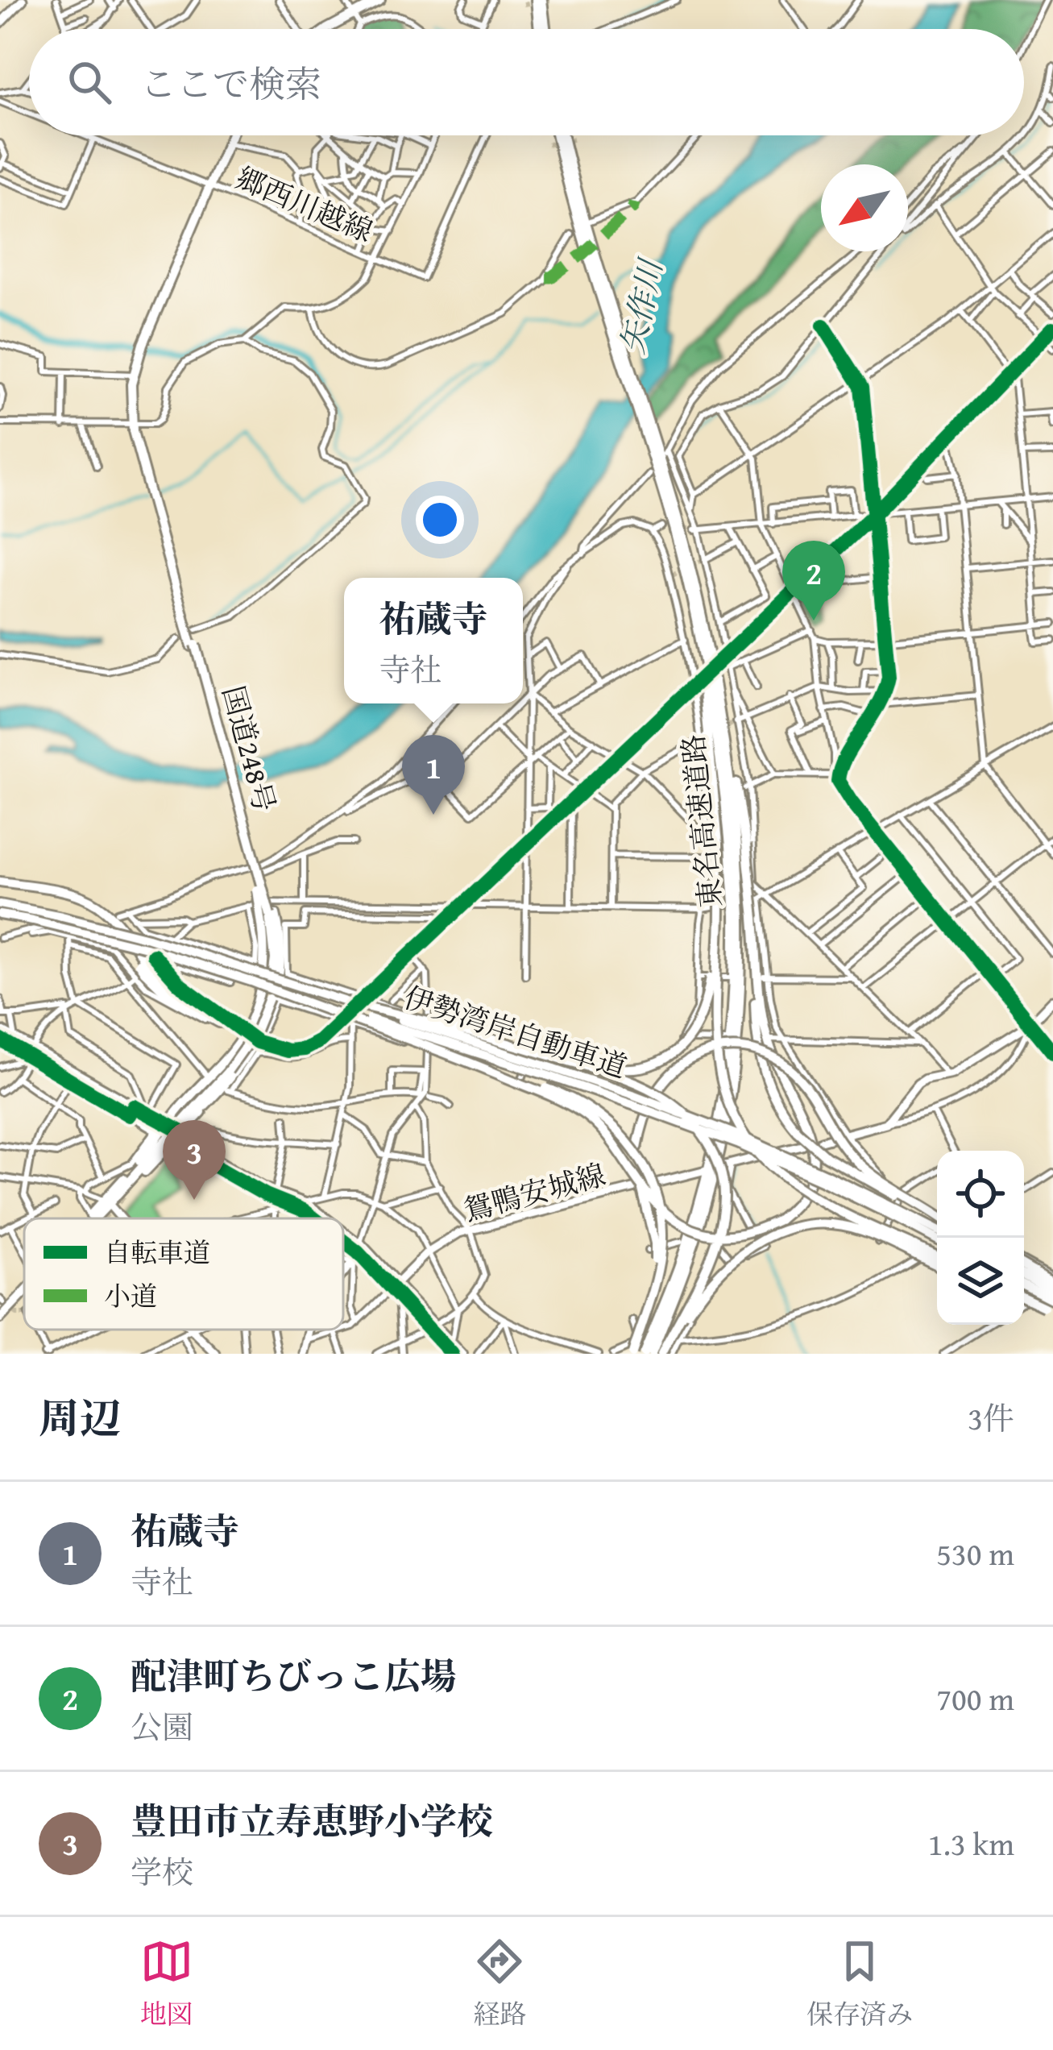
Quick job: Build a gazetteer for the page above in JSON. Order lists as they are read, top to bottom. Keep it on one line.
{"streets":{"highway":["国道248号","東名高速道路","伊勢湾岸自動車道"],"main road":["鴛鴨安城線"],"street":["郷西川越線"]},"crossings":[["郷西川越線","国道248号"]],"water":["矢作川"],"legend":["自転車道","小道"],"north":"bottom left","page":{"search":"ここで検索","pins":["2","1","3"],"popup":["祐蔵寺","寺社"],"heading":["周辺","3件"],"list":[{"mark":"1","name":"祐蔵寺","note":"寺社","value":"530 m"},{"mark":"2","name":"配津町ちびっこ広場","note":"公園","value":"700 m"},{"mark":"3","name":"豊田市立寿恵野小学校","note":"学校","value":"1.3 km"}],"nav":["地図","経路","保存済み"]}}
